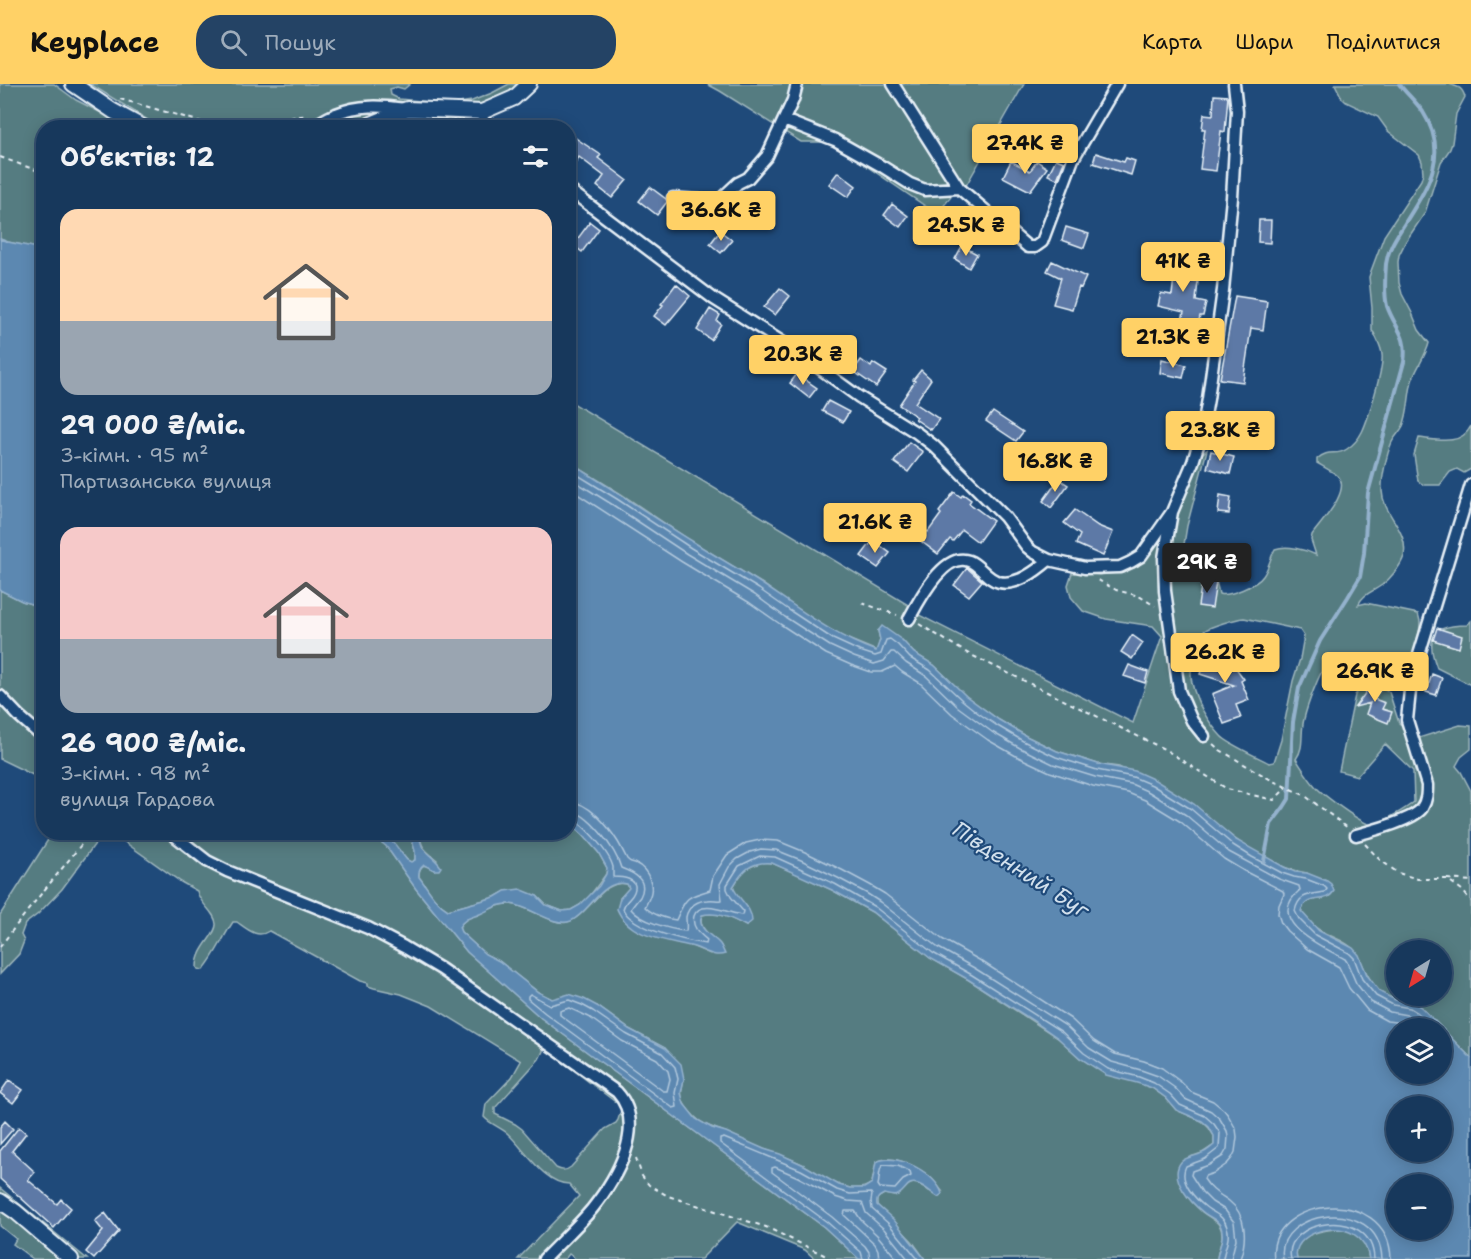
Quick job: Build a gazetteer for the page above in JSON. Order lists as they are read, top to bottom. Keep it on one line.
{"water":["Південний Буг"],"north":"bottom left","page":{"header":"Keyplace","search":"Пошук","nav":["Карта","Шари","Поділитися"],"heading":"Об’єктів: 12","price":["27.4K ₴","36.6K ₴","24.5K ₴","41K ₴","21.3K ₴","20.3K ₴","23.8K ₴","16.8K ₴","21.6K ₴","29K ₴","26.2K ₴","26.9K ₴"],"list":[{"name":"29 000 ₴/міс.","note":"3-кімн. · 95 m² · Партизанська вулиця"},{"name":"26 900 ₴/міс.","note":"3-кімн. · 98 m² · вулиця Гардова"}],"map_buttons":["+","−"]}}
